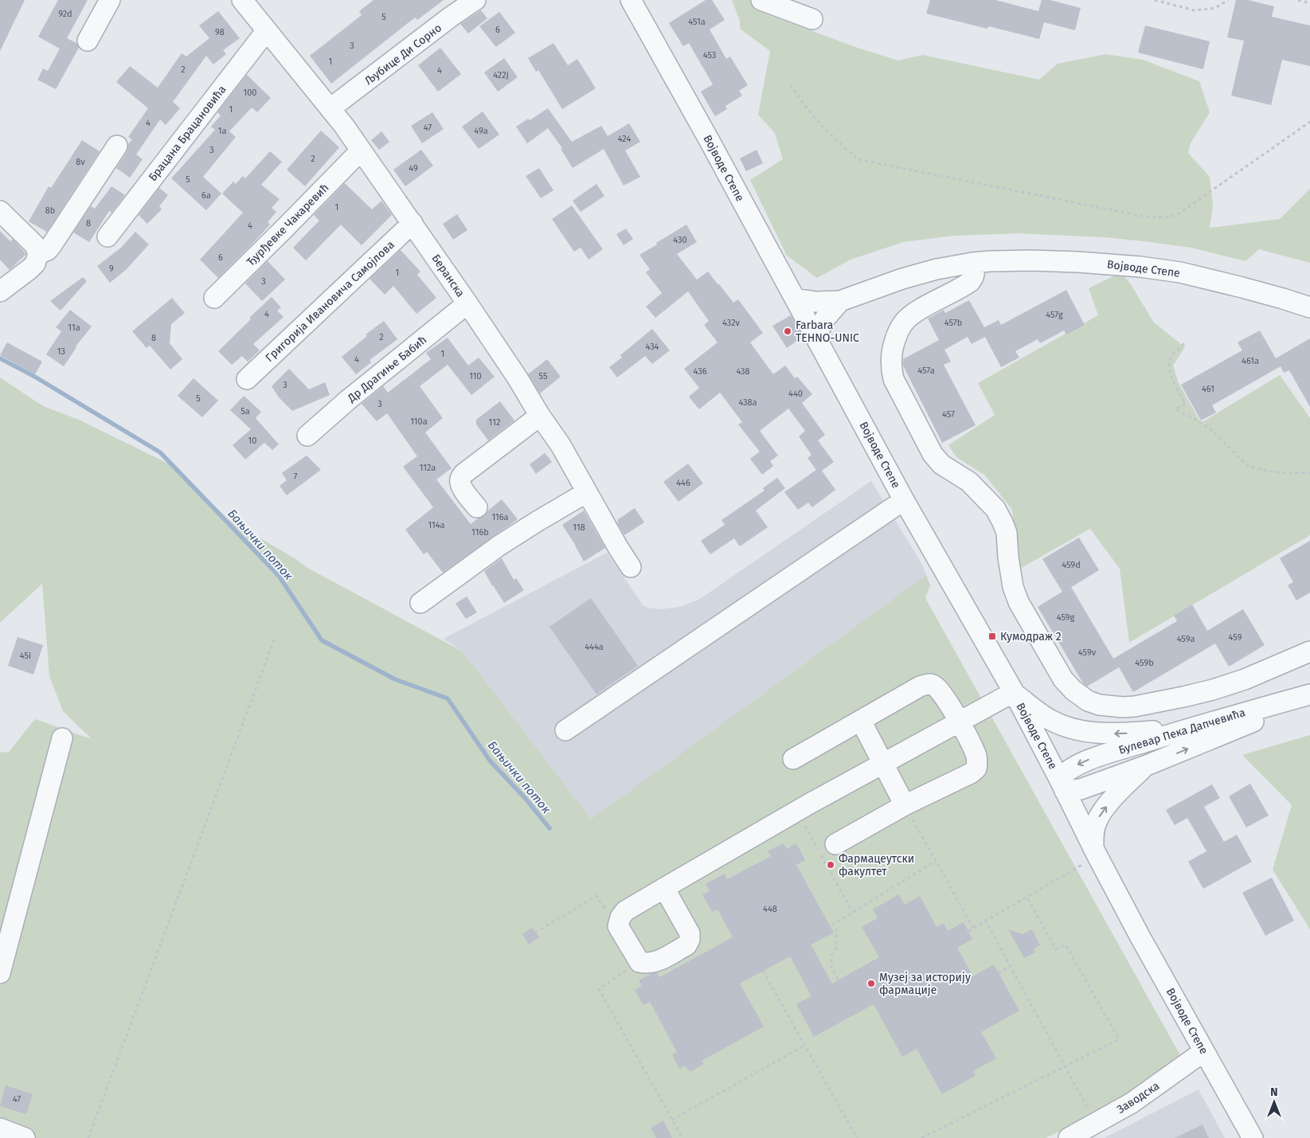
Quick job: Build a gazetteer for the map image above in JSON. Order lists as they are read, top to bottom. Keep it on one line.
{"streets":{"street":["Љубице Ди Сорно","Брацана Брацановића","Војводе Степе","Ђурђевке Чакаревић","Беранска","Григорија Ивановича Самојлова","Др Драгиње Бабић","Булевар Пека Дапчевића","Заводска"]},"crossings":[["Љубице Ди Сорно","Беранска"],["Брацана Брацановића","Беранска"],["Војводе Степе","Булевар Пека Дапчевића"],["Војводе Степе","Заводска"],["Ђурђевке Чакаревић","Беранска"],["Беранска","Григорија Ивановича Самојлова"],["Беранска","Др Драгиње Бабић"]],"water":["Бањички поток"],"places":{"other":["Farbara TEHNO-UNIC","Фармацеутски факултет","Музеј за историју фармације"],"transit":["Кумодраж 2"]},"house_numbers":["92d","5","451a","6","98","3","453","1","2","4","422j","100","1","4","47","1a","49a","424","3","2","8v","49","5","6a","1","8b","8","4","430","6","9","1","3","4","457g","432v","457b","11a","2","8","434","13","1","4","461a","457a","436","438","110","55","3","461","440","5","438a","3","5a","457","110a","112","10","112a","7","446","116a","114a","118","116b","459d","459g","459","459a","444a","459v","45i","459b","448","47"],"north":"top"}
